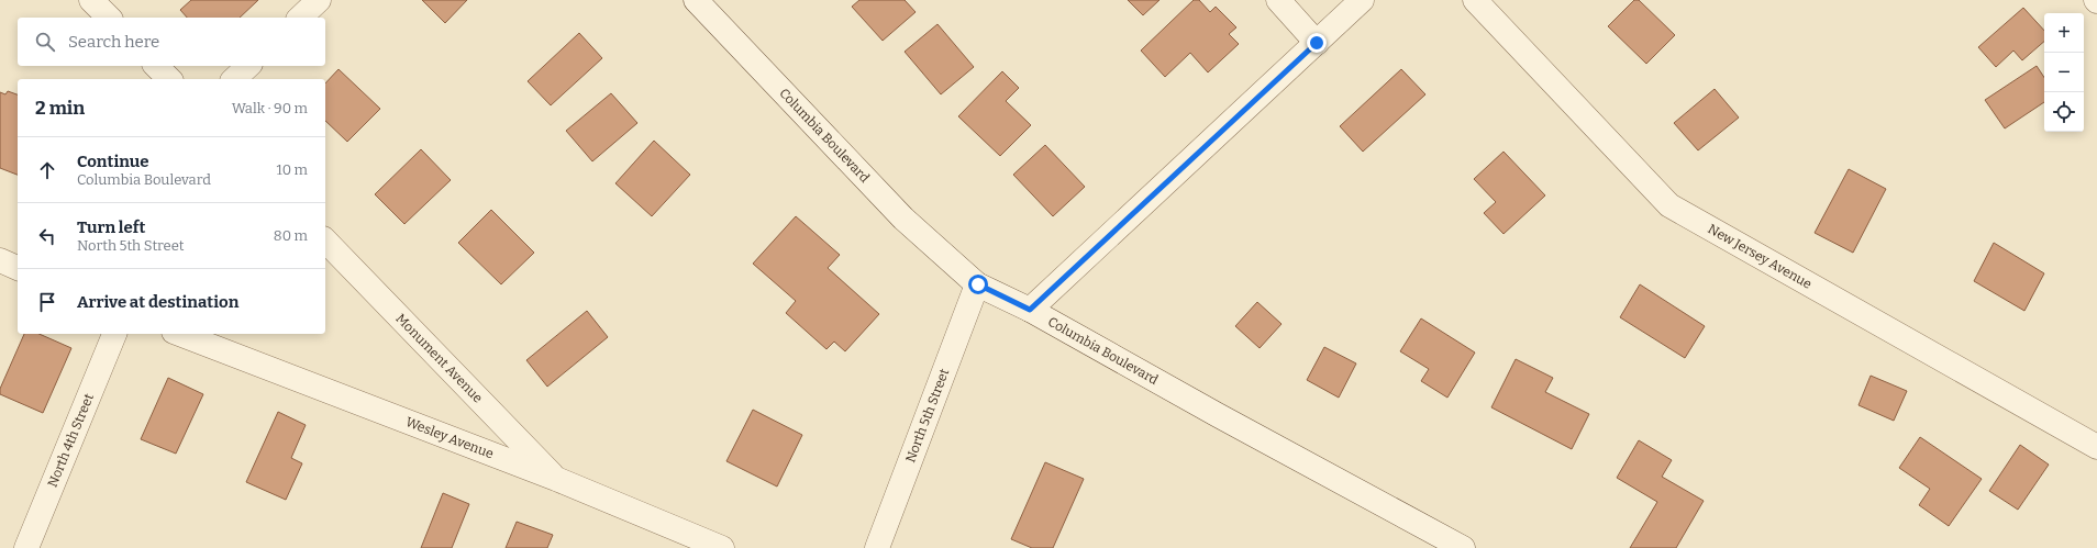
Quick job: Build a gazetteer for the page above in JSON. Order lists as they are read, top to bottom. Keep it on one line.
{"streets":{"street":["Columbia Boulevard","New Jersey Avenue","Monument Avenue","North 5th Street","Wesley Avenue","North 4th Street"]},"crossings":[["Columbia Boulevard","North 5th Street"],["Monument Avenue","Wesley Avenue"]],"page":{"map_buttons":["+","−"],"search":"Search here","heading":["2 min","Walk · 90 m"],"list":[["Continue","Columbia Boulevard","10 m"],["Turn left","North 5th Street","80 m"],"Arrive at destination"]}}
